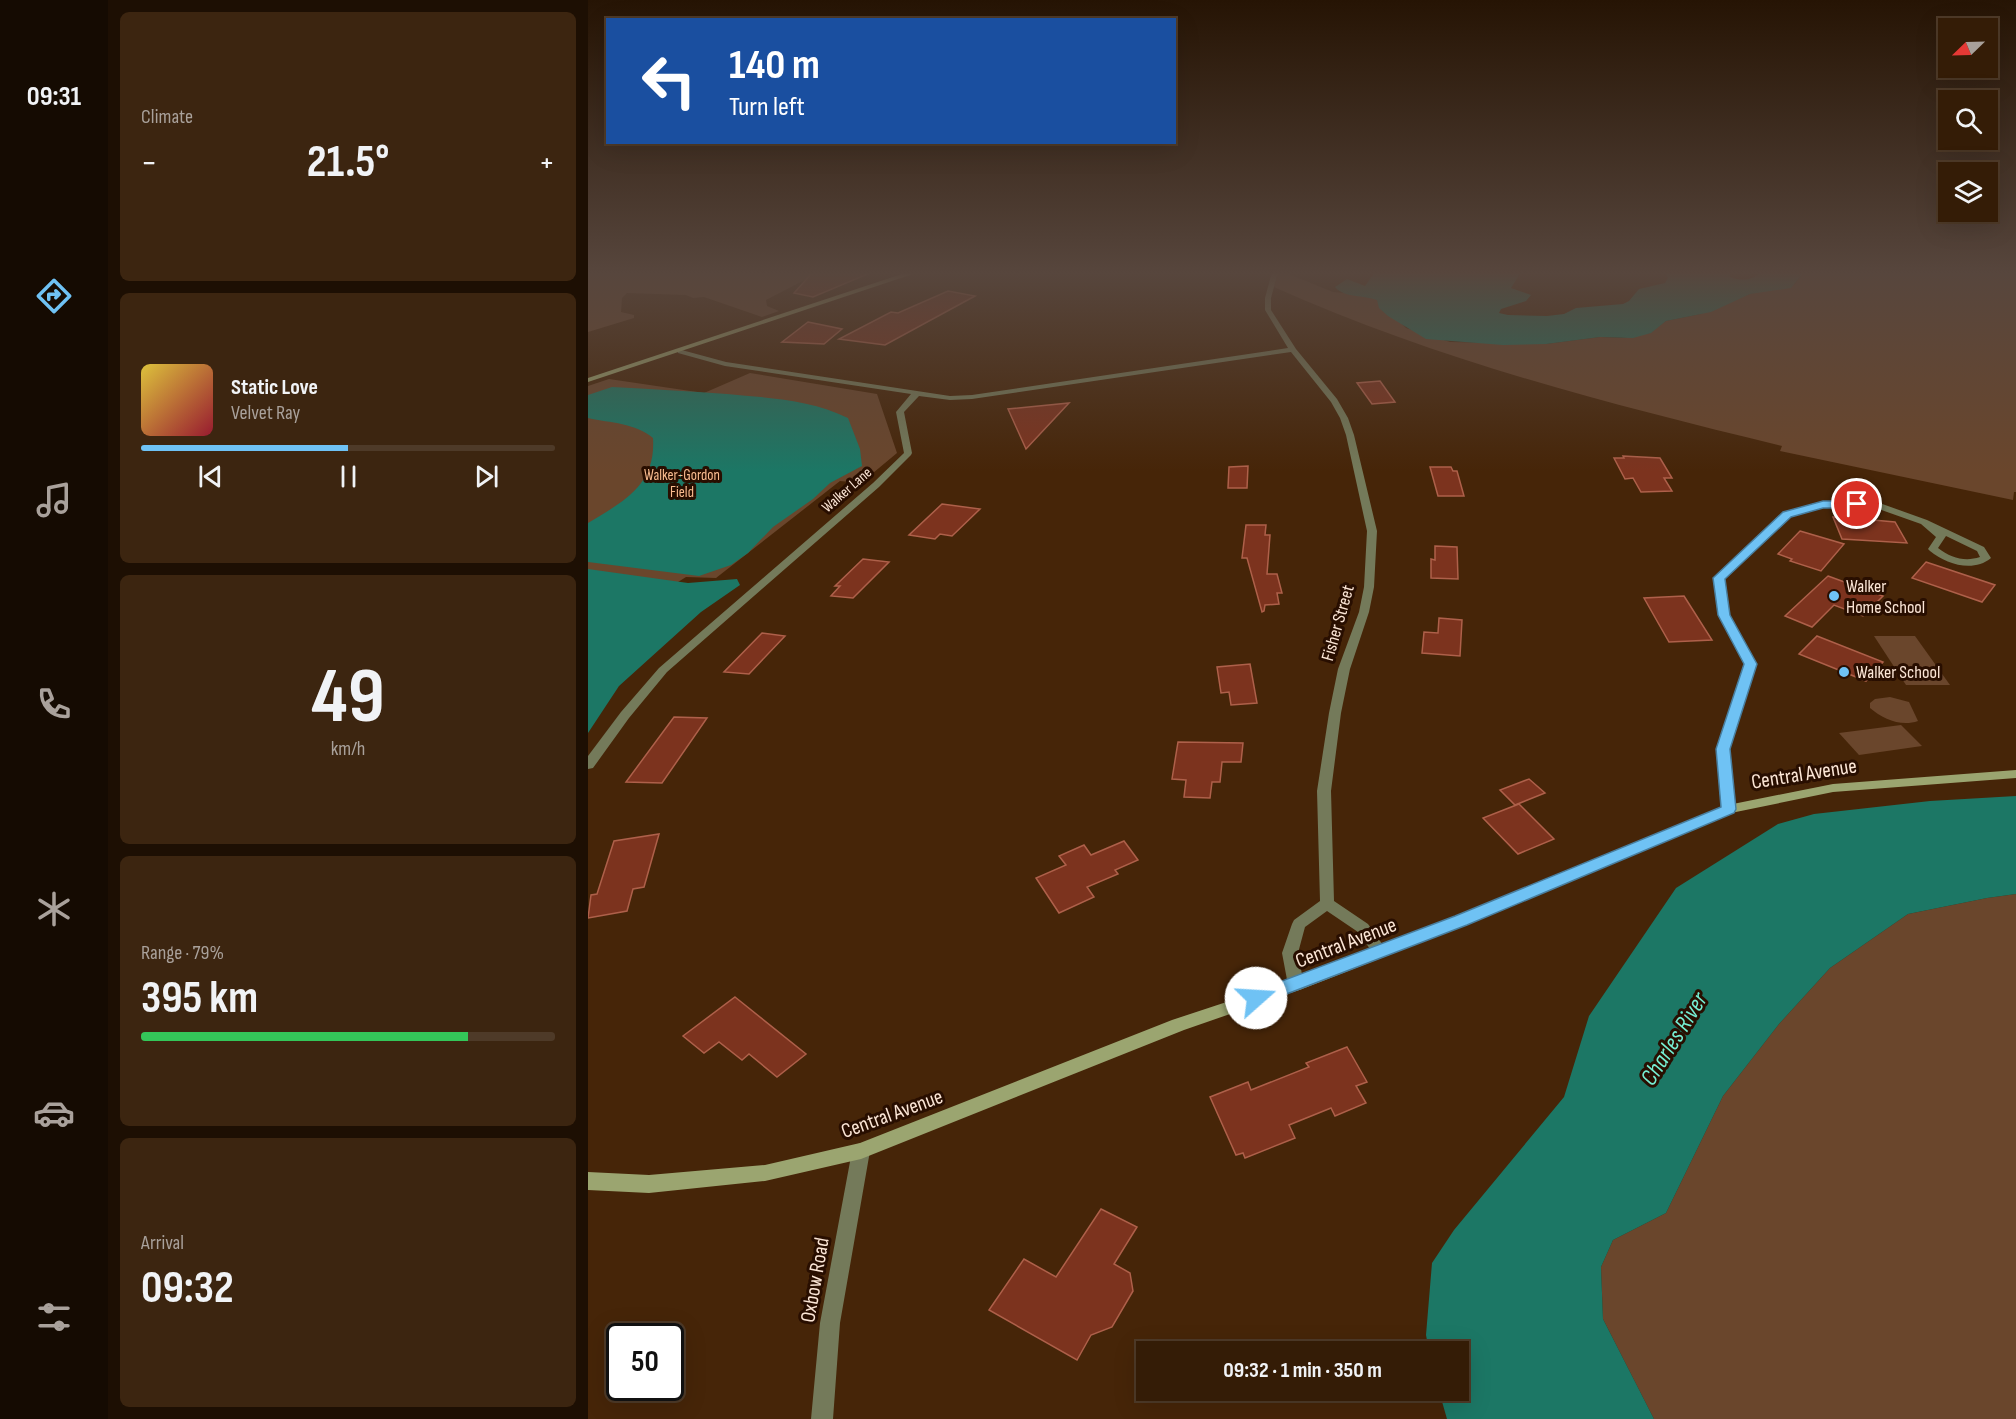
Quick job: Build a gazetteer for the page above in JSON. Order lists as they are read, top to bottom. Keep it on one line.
{"streets":{"main road":["Central Avenue"],"street":["Walker Lane","Fisher Street","Oxbow Road"]},"crossings":[["Central Avenue","Oxbow Road"]],"water":["Charles River"],"parks":["Walker-Gordon Field"],"places":["Walker Home School","Walker School"],"north":"bottom left","page":{"tabs":"09:31","tile":["Climate",["49","km/h"],["Range · 79%","395 km"],["Arrival","09:32"]],"turn":["140 m","Turn left"],"heat":["−","21.5°","+"],"song":["Static Love","Velvet Ray"],"limit":"50","trip":"09:32 · 1 min · 350 m"}}
